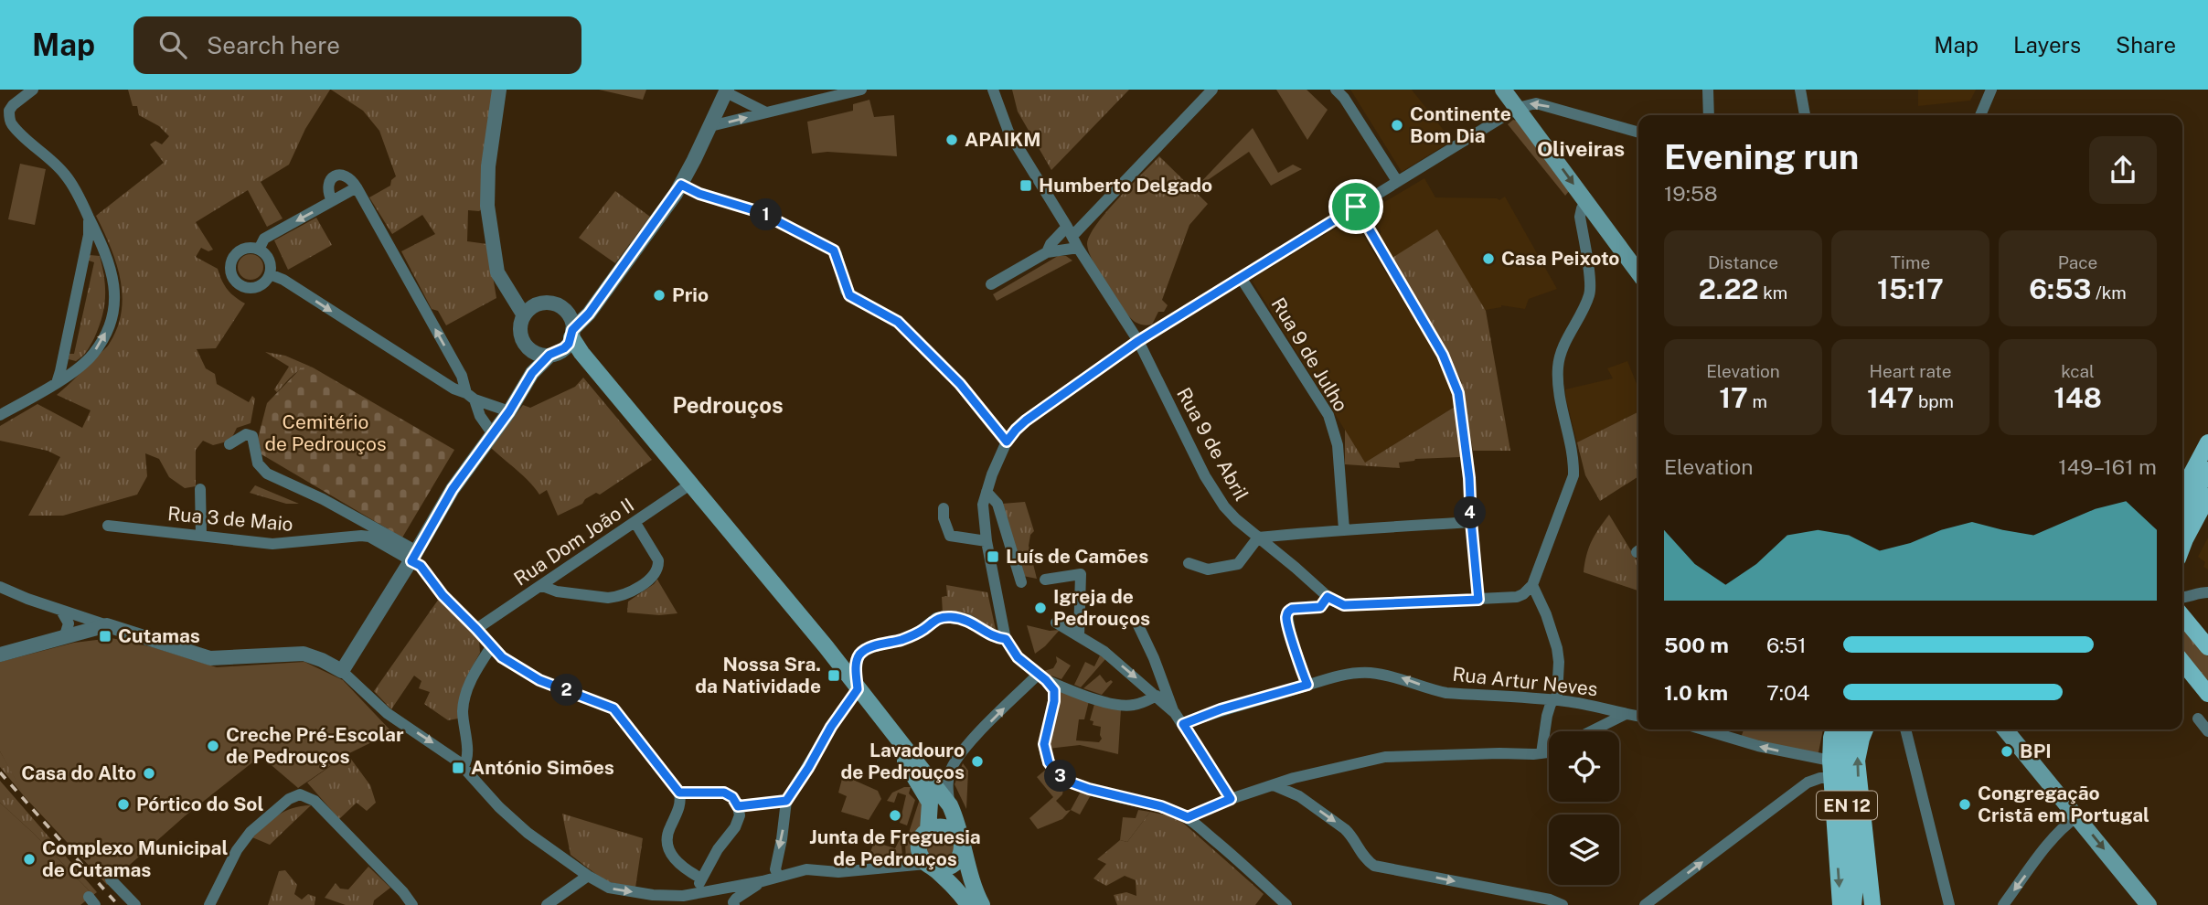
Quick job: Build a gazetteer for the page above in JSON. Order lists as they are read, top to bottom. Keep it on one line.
{"streets":{"main road":["EN 12"],"street":["Rua 9 de Julho","Rua 9 de Abril","Rua 3 de Maio","Rua Dom João II","Rua Artur Neves"]},"crossings":[["Rua 3 de Maio","Rua Dom João II"]],"districts":["Oliveiras","Pedrouços"],"parks":["Cemitério de Pedrouços"],"places":{"other":["Continente Bom Dia","APAIKM","Casa Peixoto","Prio","Igreja de Pedrouços","Creche Pré-Escolar de Pedrouços","BPI","Lavadouro de Pedrouços","Casa do Alto","Pórtico do Sol","Congregação Cristã em Portugal","Junta de Freguesia de Pedrouços","Complexo Municipal de Cutamas"],"transit":["Humberto Delgado","Luís de Camões","Cutamas","Nossa Sra. da Natividade","António Simões"]},"page":{"header":"Map","search":"Search here","nav":["Map","Layers","Share"],"heading":["Evening run","19:58"],"pins":["1","4","2","3"],"stats":[["Distance","2.22 km"],["Time","15:17"],["Pace","6:53 /km"],["Elevation","17 m"],["Heart rate","147 bpm"],["kcal","148"]],"chart":["Elevation","149–161 m"],"list":[{"name":"500 m","note":"6:51"},{"name":"1.0 km","note":"7:04"}]}}
